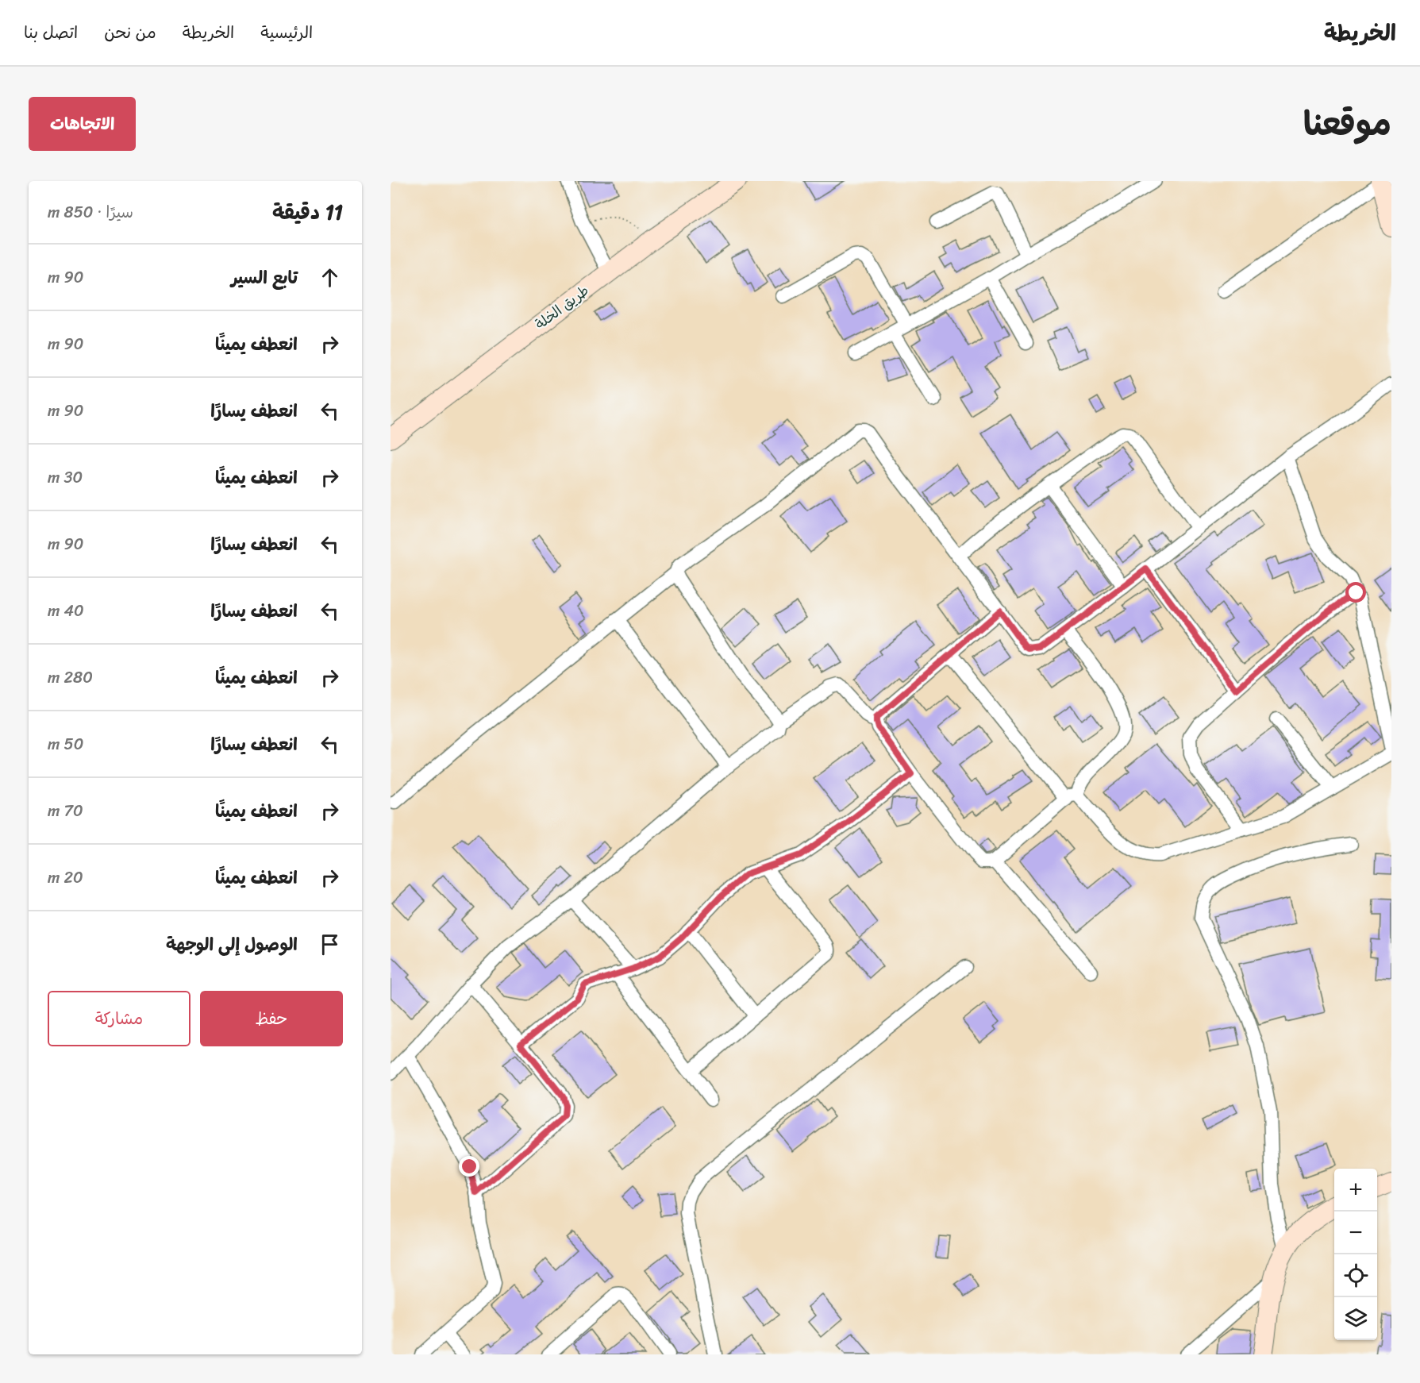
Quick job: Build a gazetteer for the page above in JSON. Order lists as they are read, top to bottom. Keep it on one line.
{"streets":{"street":["طريق الخلة"]},"page":{"header":"الخريطة","nav":["الرئيسية","الخريطة","من نحن","اتصل بنا"],"title":"موقعنا","buttons":["الاتجاهات",["حفظ","مشاركة"]],"heading":["11 دقيقة","سيرًا · 850 m"],"list":[["تابع السير","90 m"],["انعطف يمينًا","90 m"],["انعطف يسارًا","90 m"],["انعطف يمينًا","30 m"],["انعطف يسارًا","90 m"],["انعطف يسارًا","40 m"],["انعطف يمينًا","280 m"],["انعطف يسارًا","50 m"],["انعطف يمينًا","70 m"],["انعطف يمينًا","20 m"],"الوصول إلى الوجهة"],"map_buttons":["+","−"]}}
